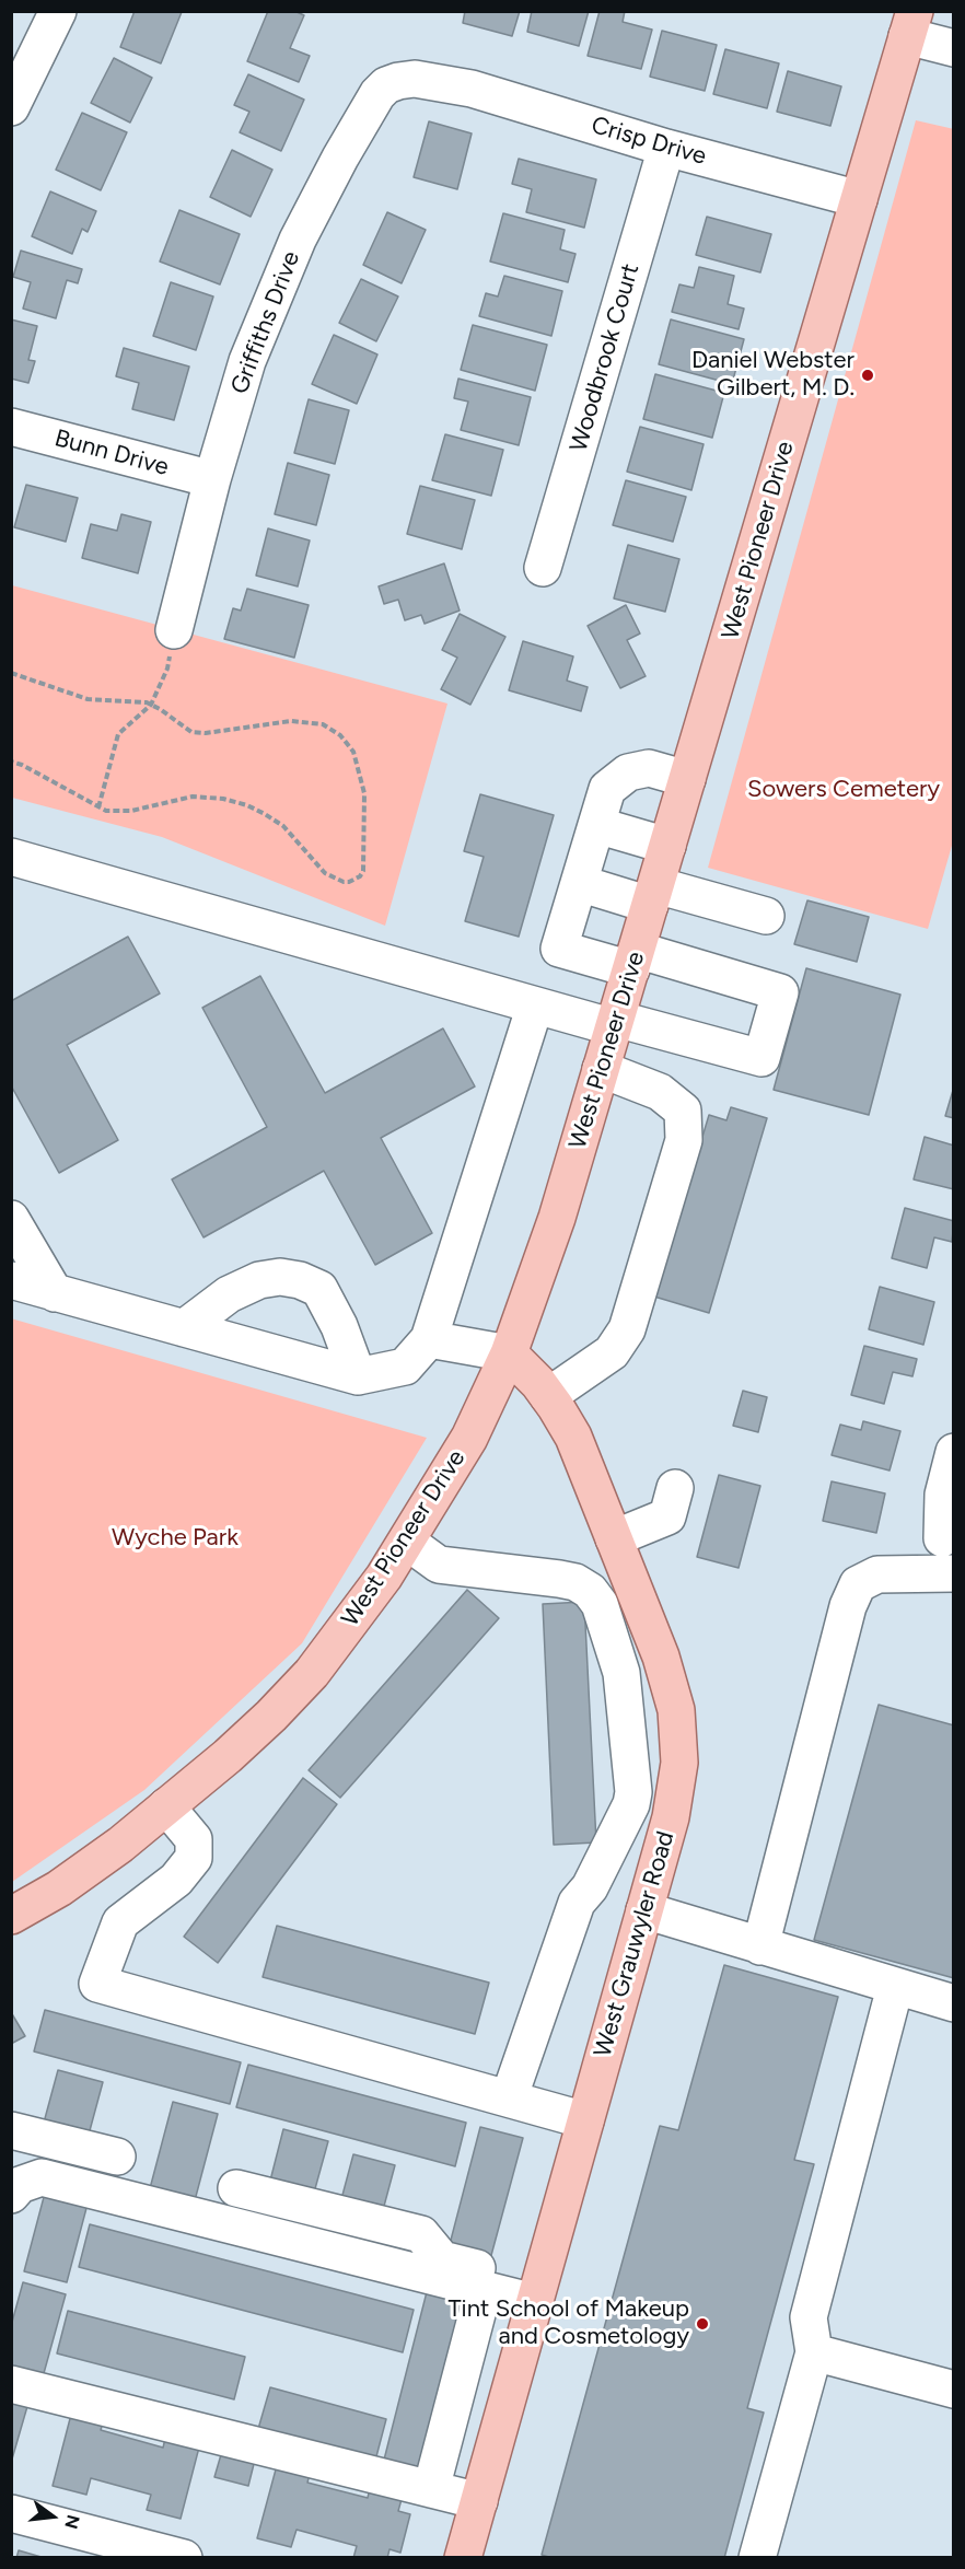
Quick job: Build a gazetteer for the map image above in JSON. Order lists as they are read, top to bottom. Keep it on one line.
{"streets":{"main road":["West Pioneer Drive","West Grauwyler Road"],"street":["Crisp Drive","Griffiths Drive","Woodbrook Court","Bunn Drive"]},"crossings":[["Crisp Drive","Griffiths Drive"],["Crisp Drive","Woodbrook Court"],["Crisp Drive","West Pioneer Drive"],["Griffiths Drive","Bunn Drive"],["West Pioneer Drive","West Grauwyler Road"]],"parks":["Sowers Cemetery","Wyche Park"],"places":["Daniel Webster Gilbert, M. D.","Tint School of Makeup and Cosmetology"],"north":"right"}
